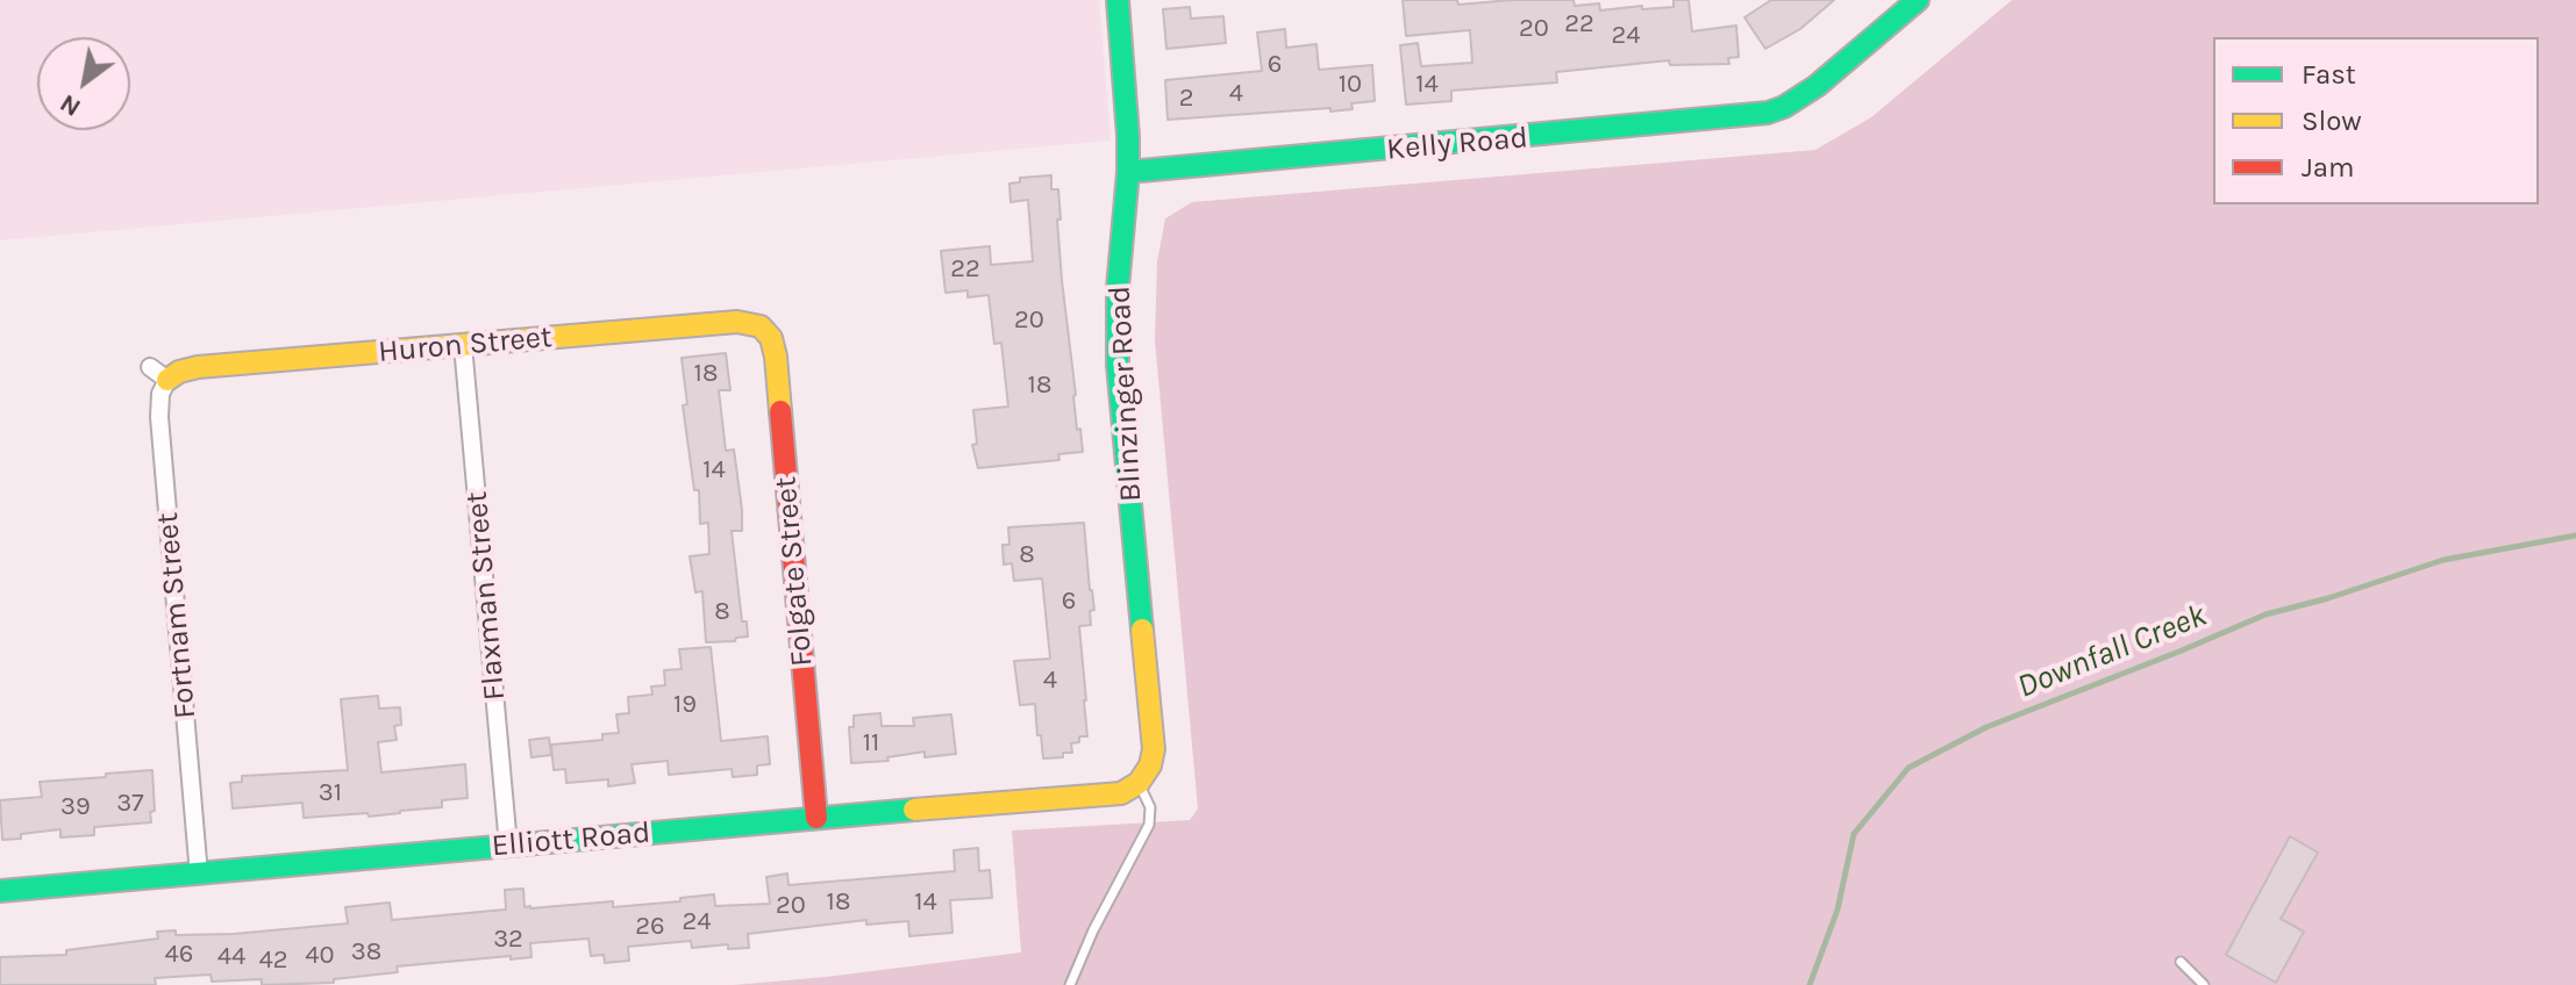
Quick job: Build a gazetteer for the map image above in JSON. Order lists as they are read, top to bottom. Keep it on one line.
{"streets":{"street":["Kelly Road","Huron Street","Blinzinger Road","Folgate Street","Flaxman Street","Fortnam Street","Elliott Road"]},"crossings":[["Kelly Road","Blinzinger Road"],["Huron Street","Folgate Street"],["Huron Street","Flaxman Street"],["Huron Street","Fortnam Street"],["Blinzinger Road","Elliott Road"],["Folgate Street","Elliott Road"],["Flaxman Street","Elliott Road"],["Fortnam Street","Elliott Road"]],"water":["Downfall Creek"],"house_numbers":["22","20","24","6","10","14","4","2","22","20","18","18","14","8","6","8","4","19","11","31","37","39","18","14","20","24","26","32","38","46","40","44","42"],"legend":["Fast","Slow","Jam"],"north":"bottom left"}
